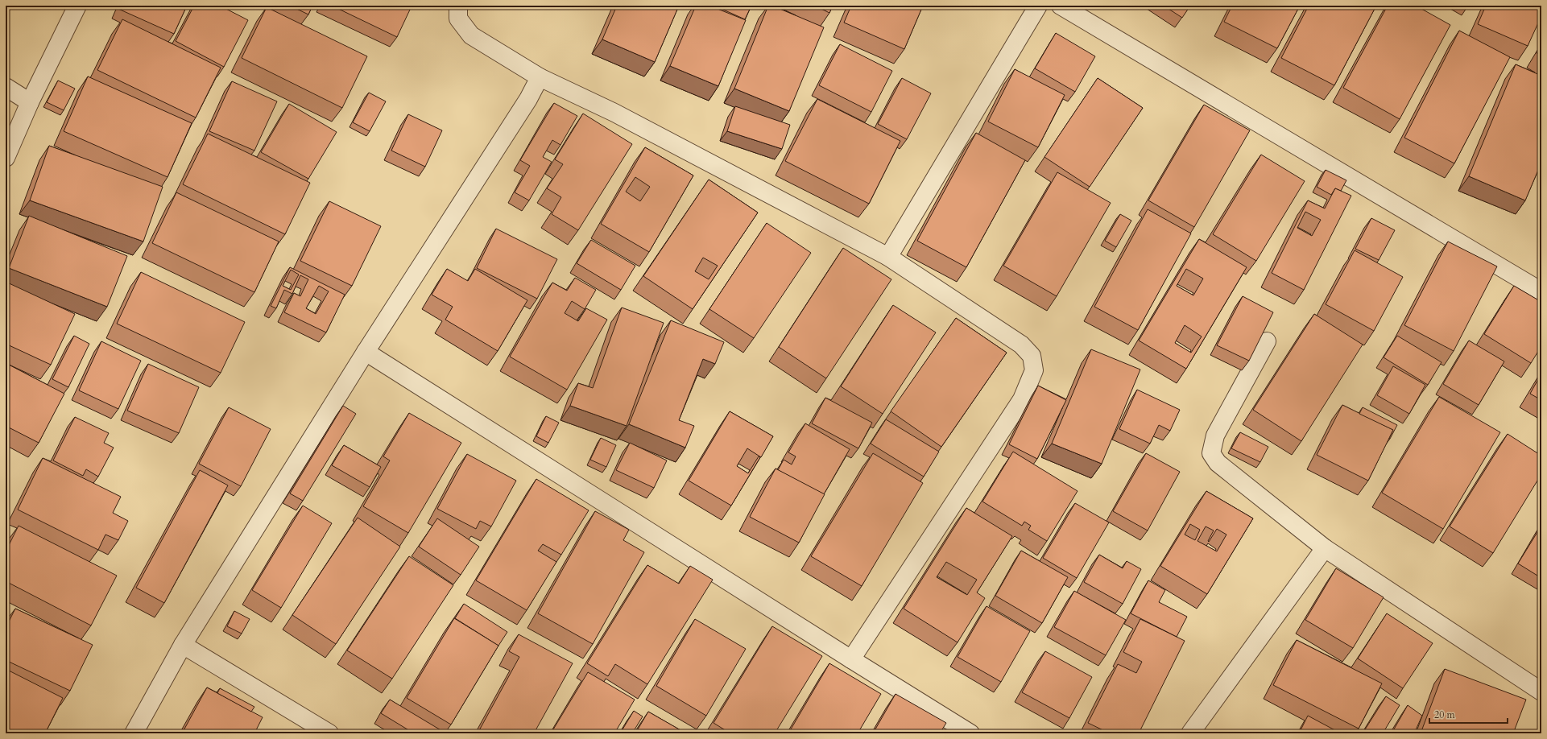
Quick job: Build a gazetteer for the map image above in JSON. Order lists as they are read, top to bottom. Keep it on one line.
{"scale_bar":"20 m"}
